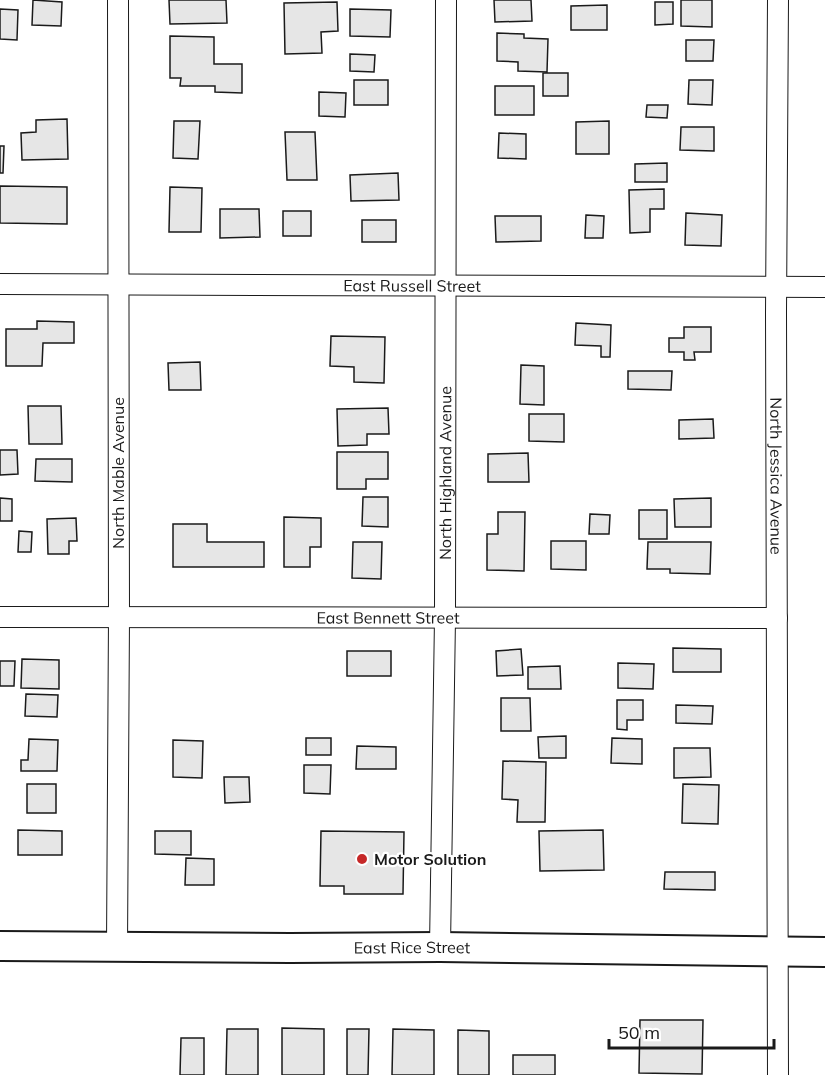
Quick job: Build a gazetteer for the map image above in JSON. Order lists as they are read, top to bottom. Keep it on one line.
{"streets":{"main road":["East Rice Street"],"street":["East Russell Street","North Mable Avenue","North Highland Avenue","North Jessica Avenue","East Bennett Street"]},"crossings":[["East Russell Street","North Mable Avenue"],["East Russell Street","North Highland Avenue"],["East Russell Street","North Jessica Avenue"],["North Mable Avenue","East Bennett Street"],["North Mable Avenue","East Rice Street"],["North Highland Avenue","East Bennett Street"],["North Highland Avenue","East Rice Street"],["North Jessica Avenue","East Bennett Street"],["North Jessica Avenue","East Rice Street"]],"places":["Motor Solution"],"scale_bar":"50 m"}
